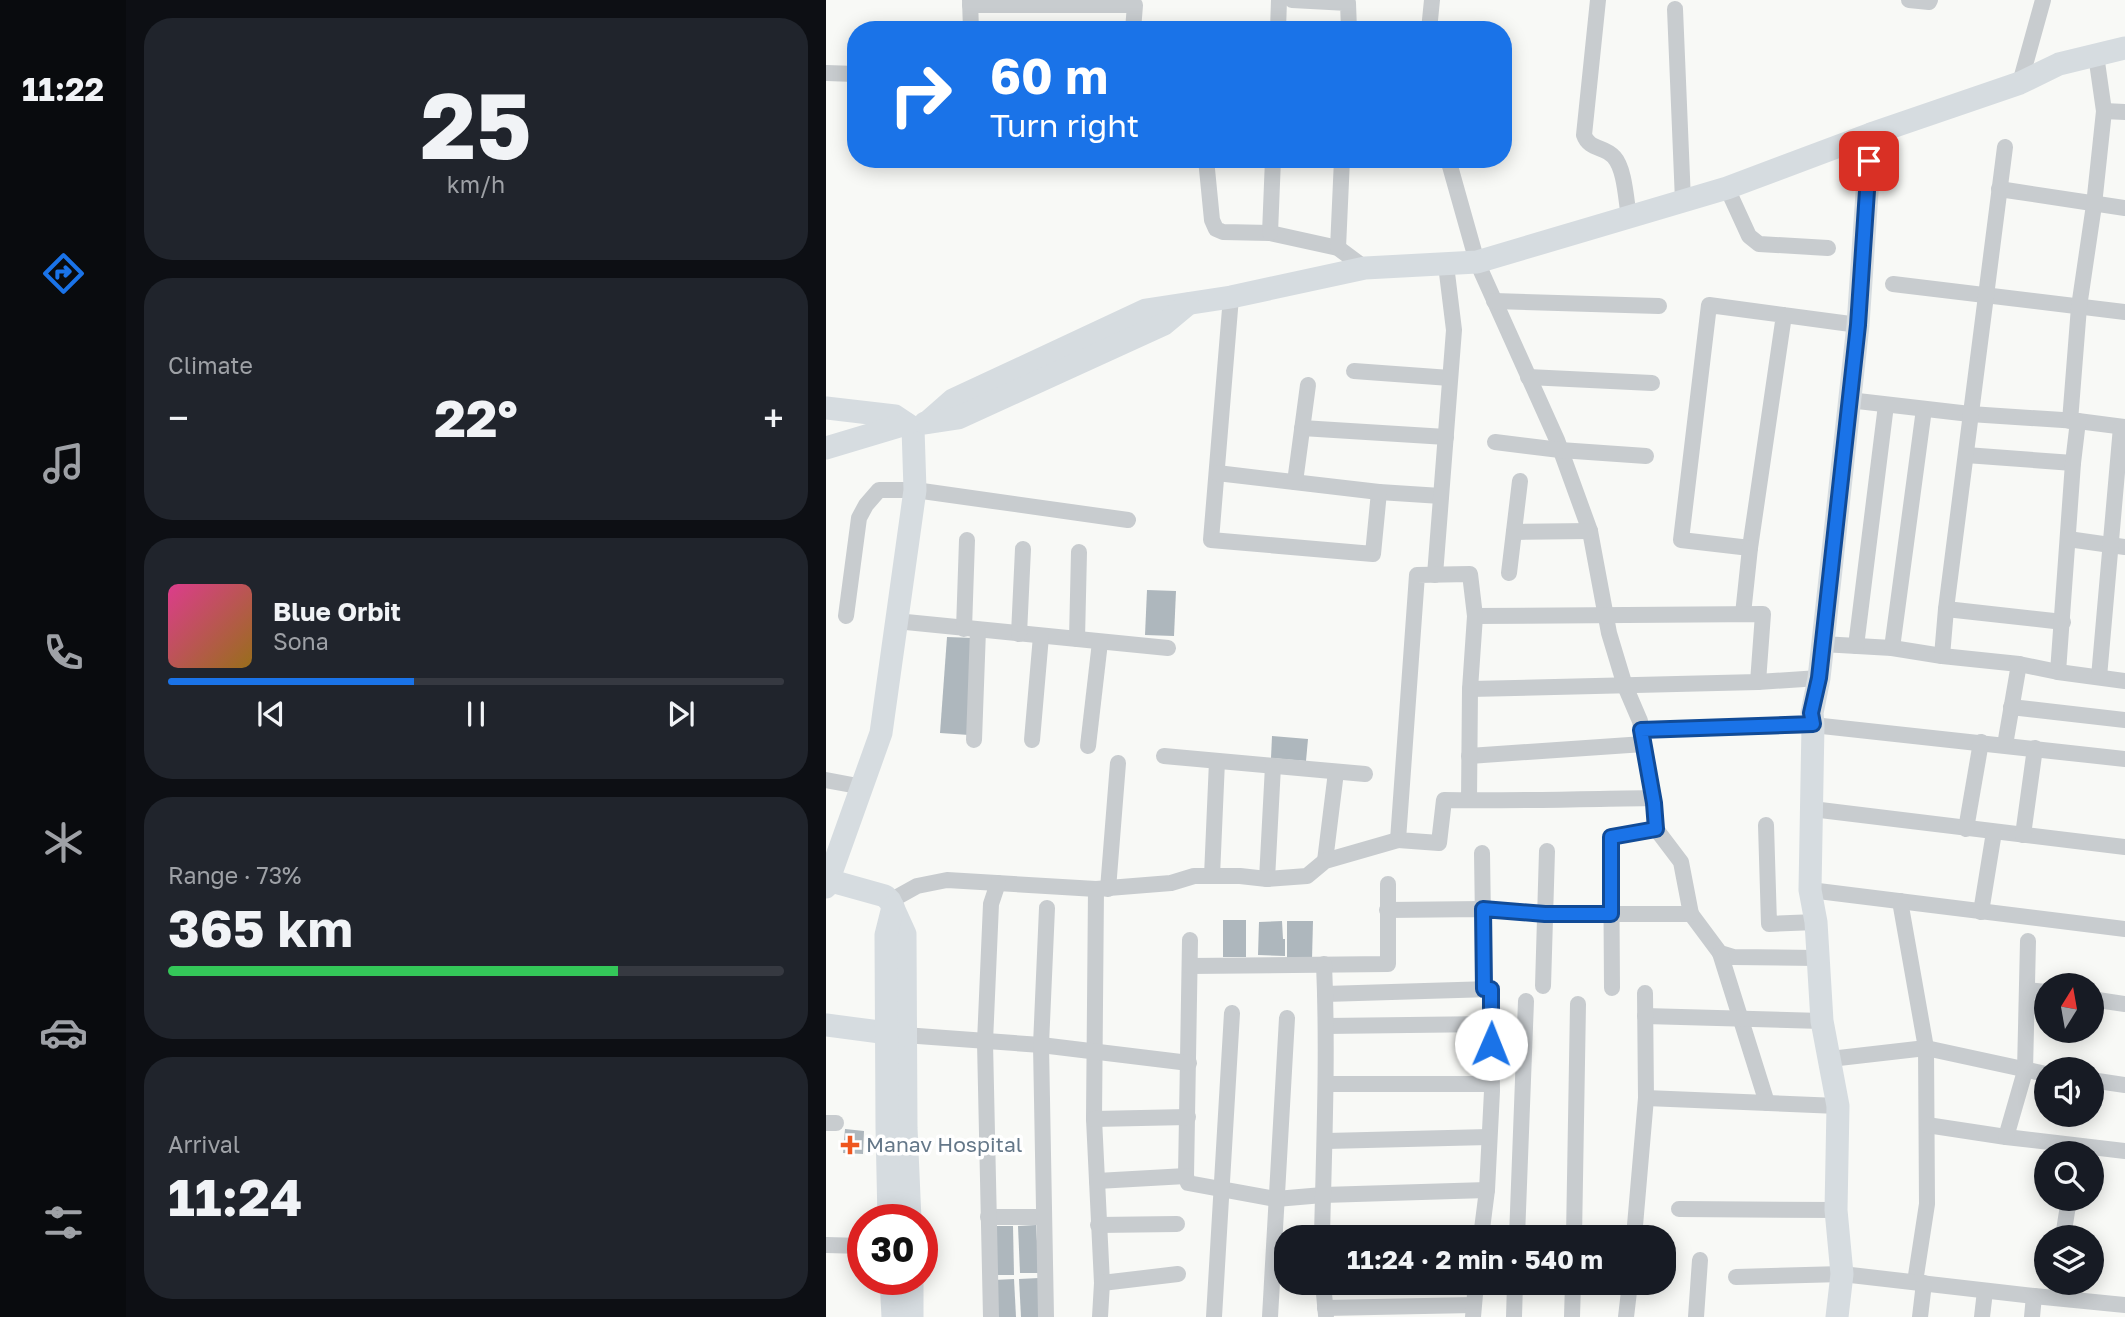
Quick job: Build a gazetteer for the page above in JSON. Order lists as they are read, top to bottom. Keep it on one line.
{"places":{"health":["Manav Hospital"]},"north":"top","page":{"tabs":"11:22","tile":[["25","km/h"],"Climate",["Range · 73%","365 km"],["Arrival","11:24"]],"turn":["60 m","Turn right"],"heat":["−","22°","+"],"song":["Blue Orbit","Sona"],"limit":"30","trip":"11:24 · 2 min · 540 m"}}
